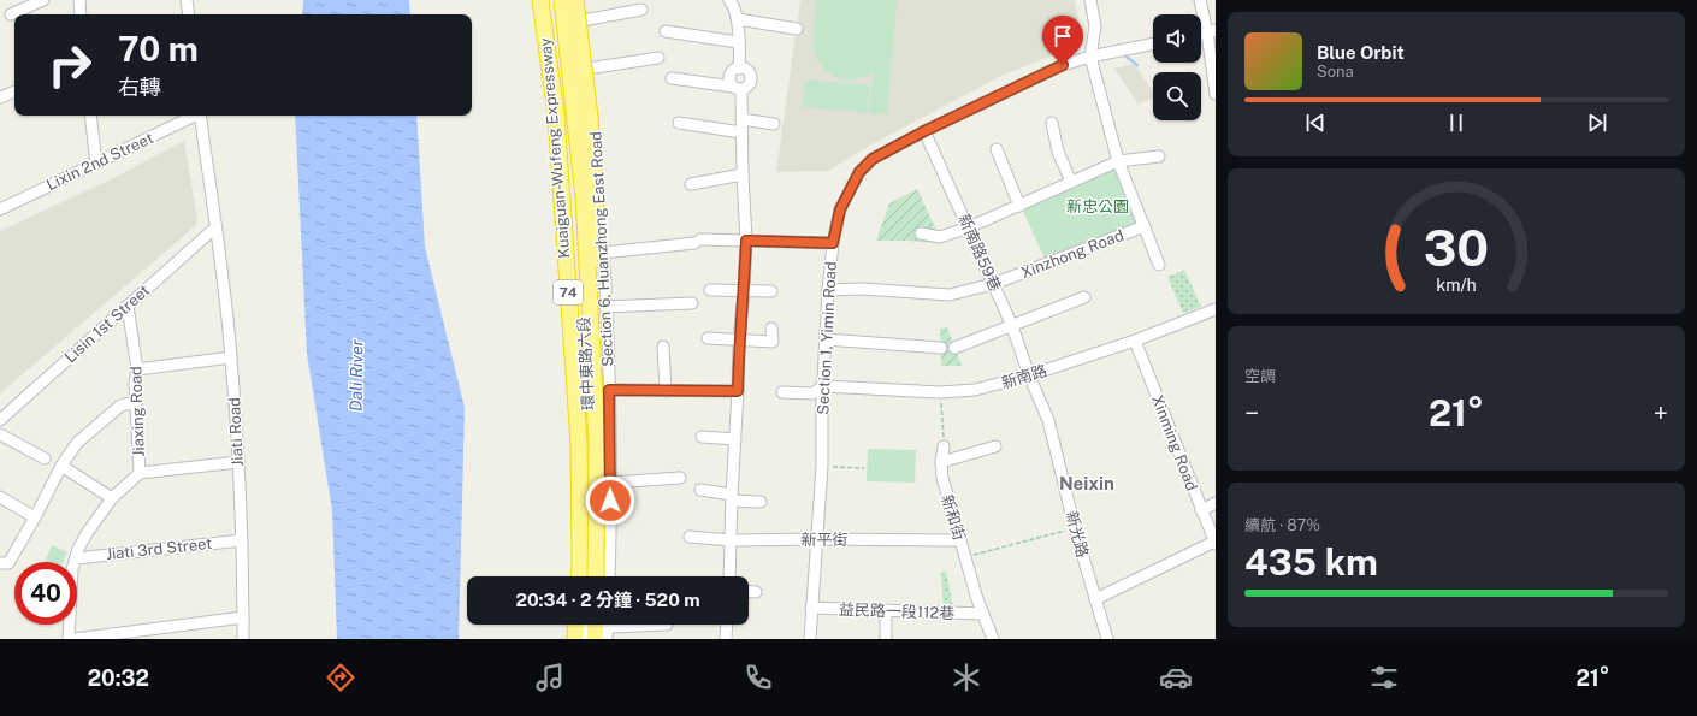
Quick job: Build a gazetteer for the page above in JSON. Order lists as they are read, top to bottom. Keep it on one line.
{"streets":{"highway":["Kuaiguan-Wufeng Expressway","74"],"street":["Lixin 2nd Street","Section 6, Huanzhong East Road","新南路59巷","Xinzhong Road","Lisin 1st Street","Section 1, Yimin Road","環中東路六段","新南路","Jiaxing Road","Jiati Road","Xinming Road","新和街","新光路","新平街","Jiati 3rd Street","益民路一段112巷"]},"crossings":[["新南路59巷","Xinzhong Road"],["新南路59巷","Section 1, Yimin Road"],["新南路59巷","新南路"],["新南路59巷","新光路"],["Xinzhong Road","Section 1, Yimin Road"],["Lisin 1st Street","Jiaxing Road"],["Lisin 1st Street","Jiati Road"],["Section 1, Yimin Road","新南路"],["Section 1, Yimin Road","新平街"],["Section 1, Yimin Road","益民路一段112巷"],["新南路","Xinming Road"],["新南路","新光路"],["Jiaxing Road","Jiati 3rd Street"],["Jiati Road","Jiati 3rd Street"],["新和街","新平街"],["新和街","益民路一段112巷"]],"districts":["Neixin"],"water":["Dali River"],"parks":["新忠公園"],"page":{"turn":["70 m","右轉"],"song":["Blue Orbit","Sona"],"tile":["空調",["續航 · 87%","435 km"]],"heat":["−","21°","+"],"limit":"40","trip":"20:34 · 2 分鐘 · 520 m","tabs":["20:32","21°"],"gauge":["30","km/h"]}}
